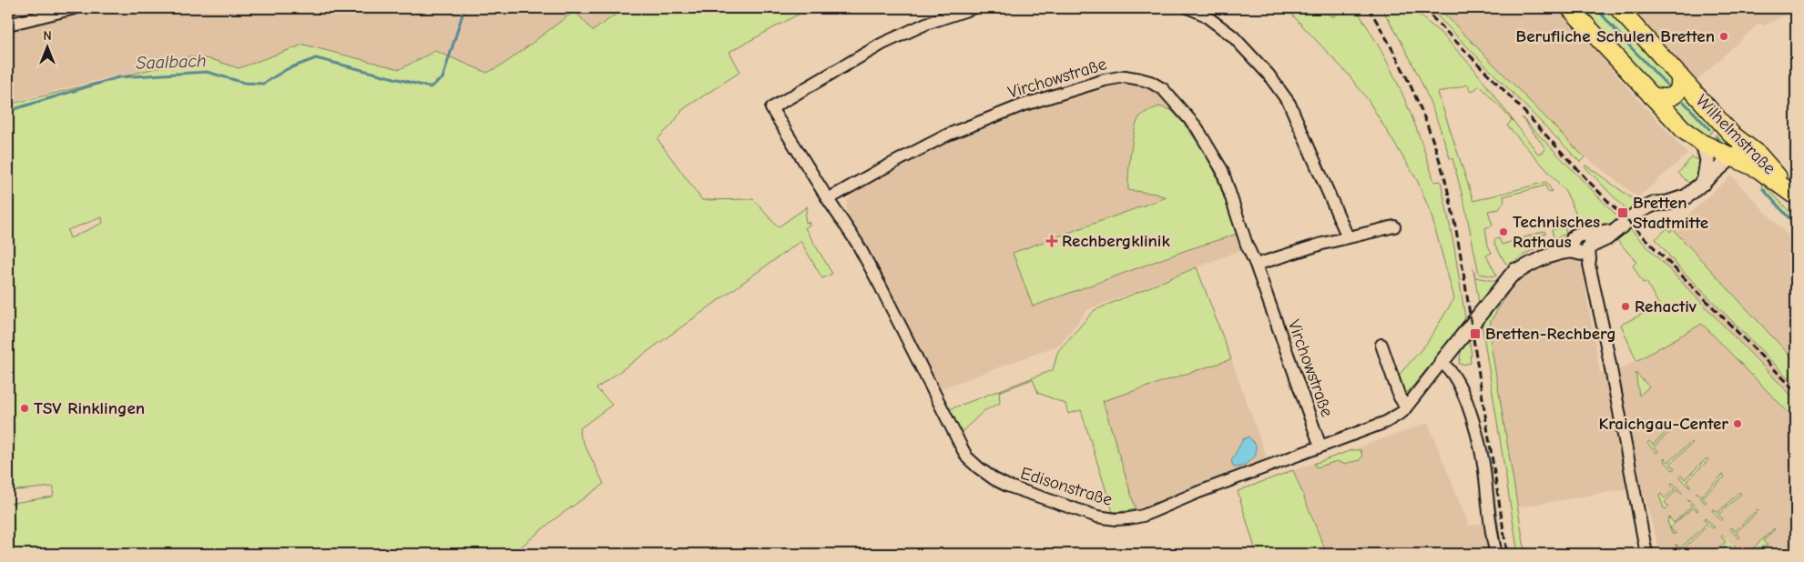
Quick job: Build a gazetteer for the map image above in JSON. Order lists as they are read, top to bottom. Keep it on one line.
{"streets":{"main road":["Wilhelmstraße"],"street":["Virchowstraße","Edisonstraße"]},"crossings":[["Virchowstraße","Edisonstraße"]],"water":["Saalbach"],"places":{"other":["Berufliche Schulen Bretten","Technisches Rathaus","Rehactiv","TSV Rinklingen","Kraichgau-Center"],"transit":["Bretten Stadtmitte","Bretten-Rechberg"],"health":["Rechbergklinik"]},"north":"top"}
